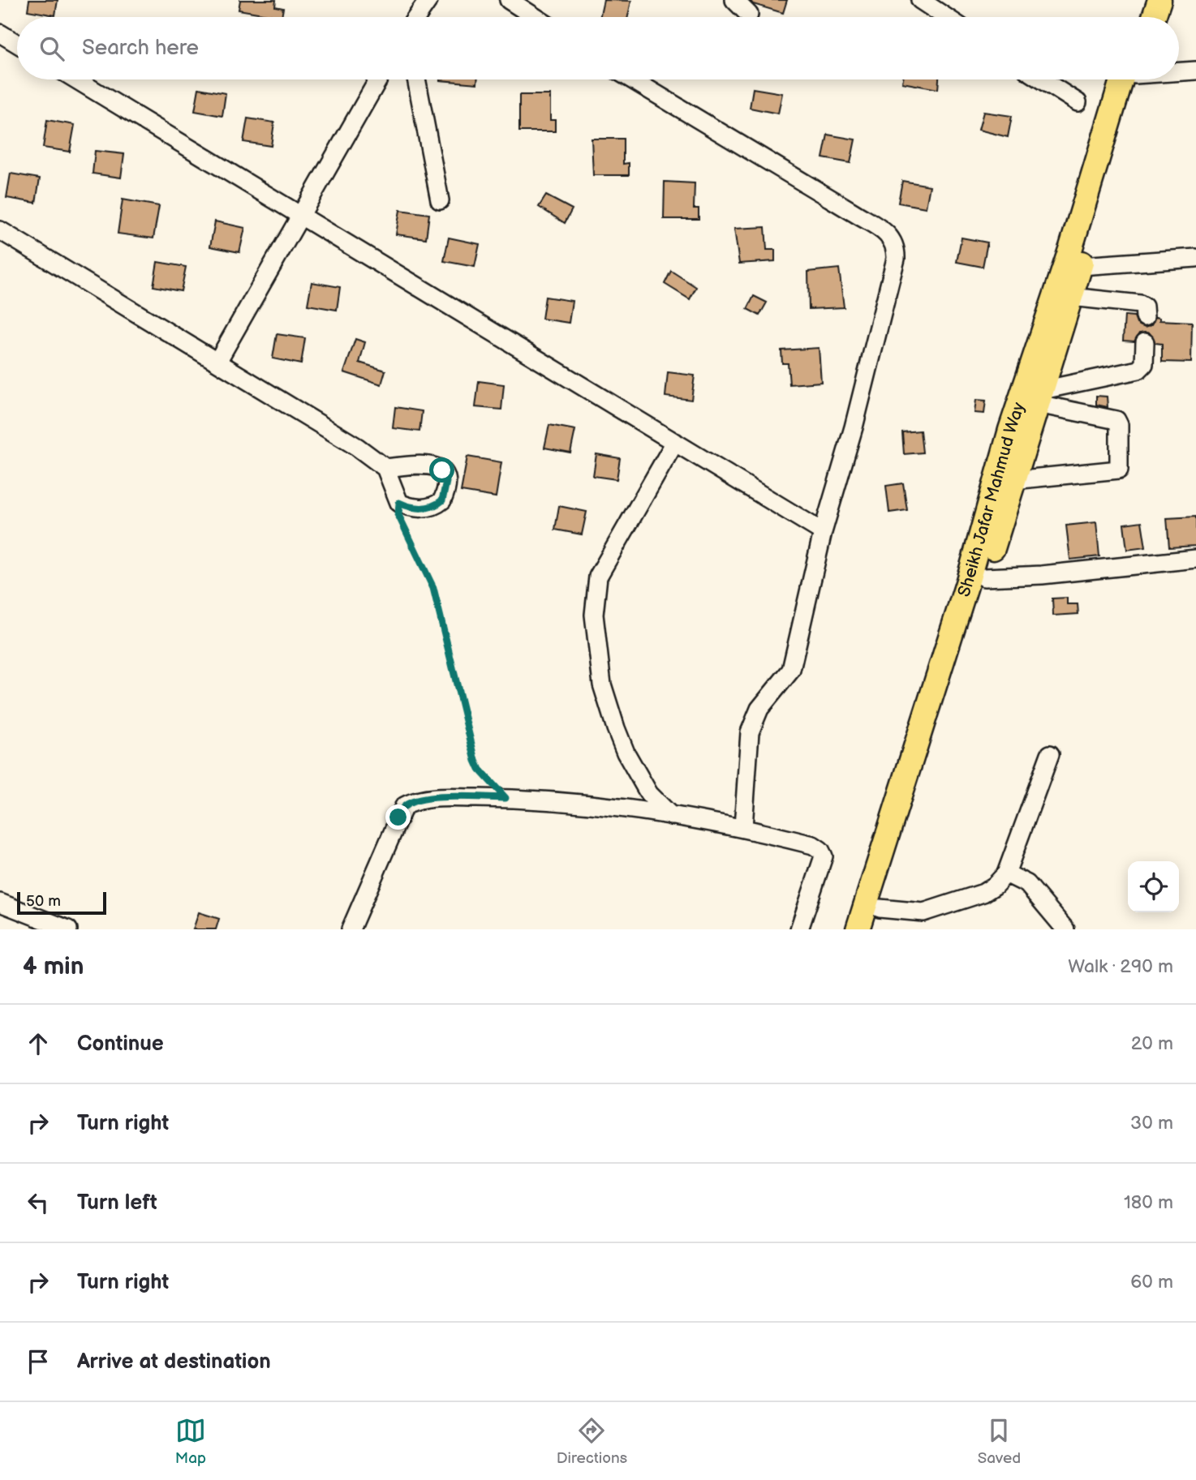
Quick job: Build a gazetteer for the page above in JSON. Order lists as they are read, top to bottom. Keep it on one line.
{"streets":{"main road":["Sheikh Jafar Mahmud Way"]},"scale_bar":"50 m","page":{"search":"Search here","scale":"50 m","heading":["4 min","Walk · 290 m"],"list":[["Continue","20 m"],["Turn right","30 m"],["Turn left","180 m"],["Turn right","60 m"],"Arrive at destination"],"nav":["Map","Directions","Saved"]}}
